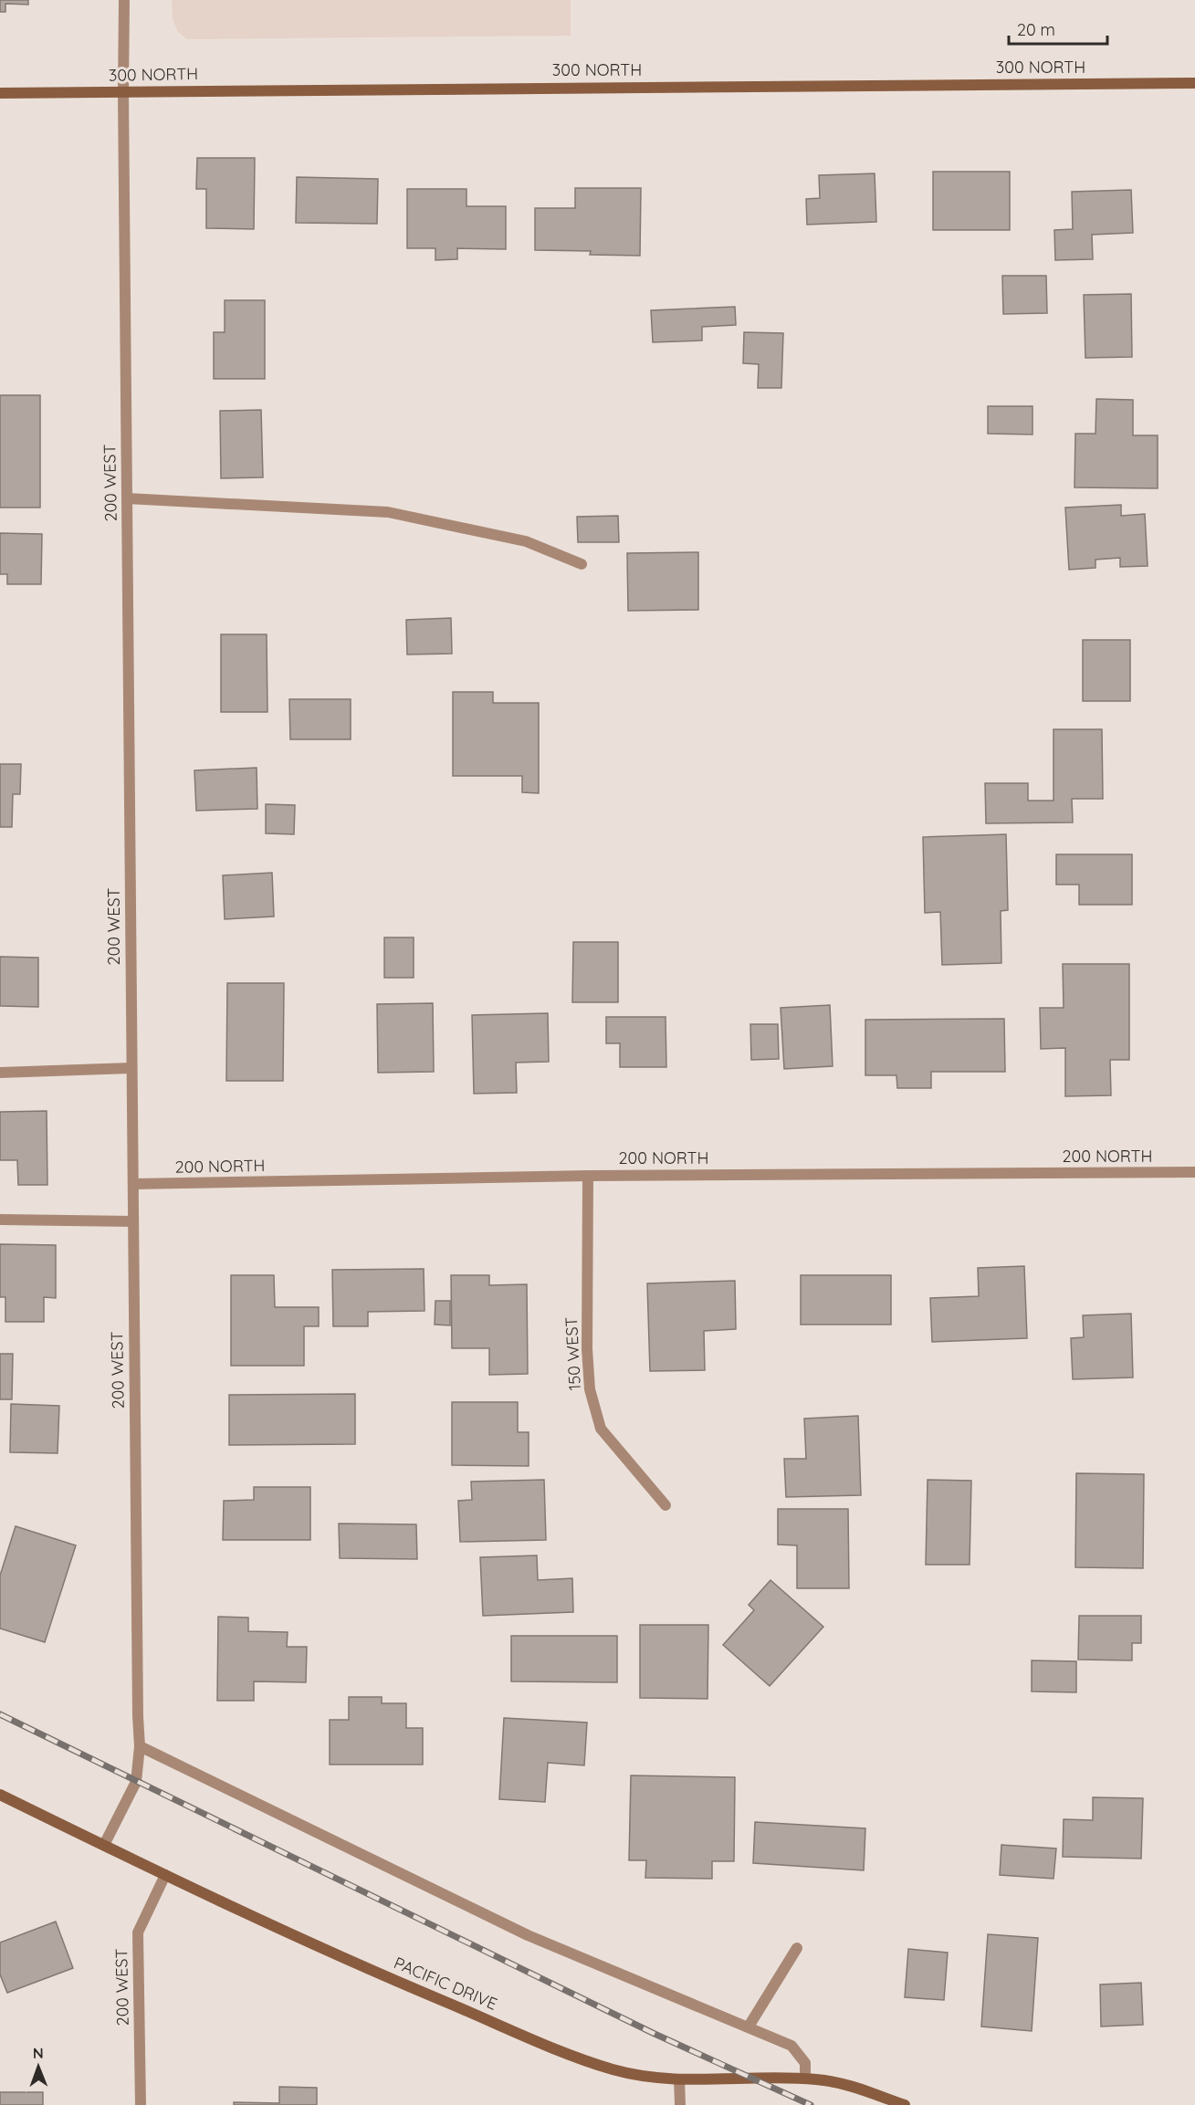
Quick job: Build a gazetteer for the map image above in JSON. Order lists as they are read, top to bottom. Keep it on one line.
{"streets":{"street":["300 NORTH","200 WEST","200 NORTH","150 WEST","PACIFIC DRIVE"]},"crossings":[["300 NORTH","200 WEST"],["200 WEST","200 NORTH"],["200 WEST","PACIFIC DRIVE"],["200 NORTH","150 WEST"]],"scale_bar":"20 m","north":"top"}
